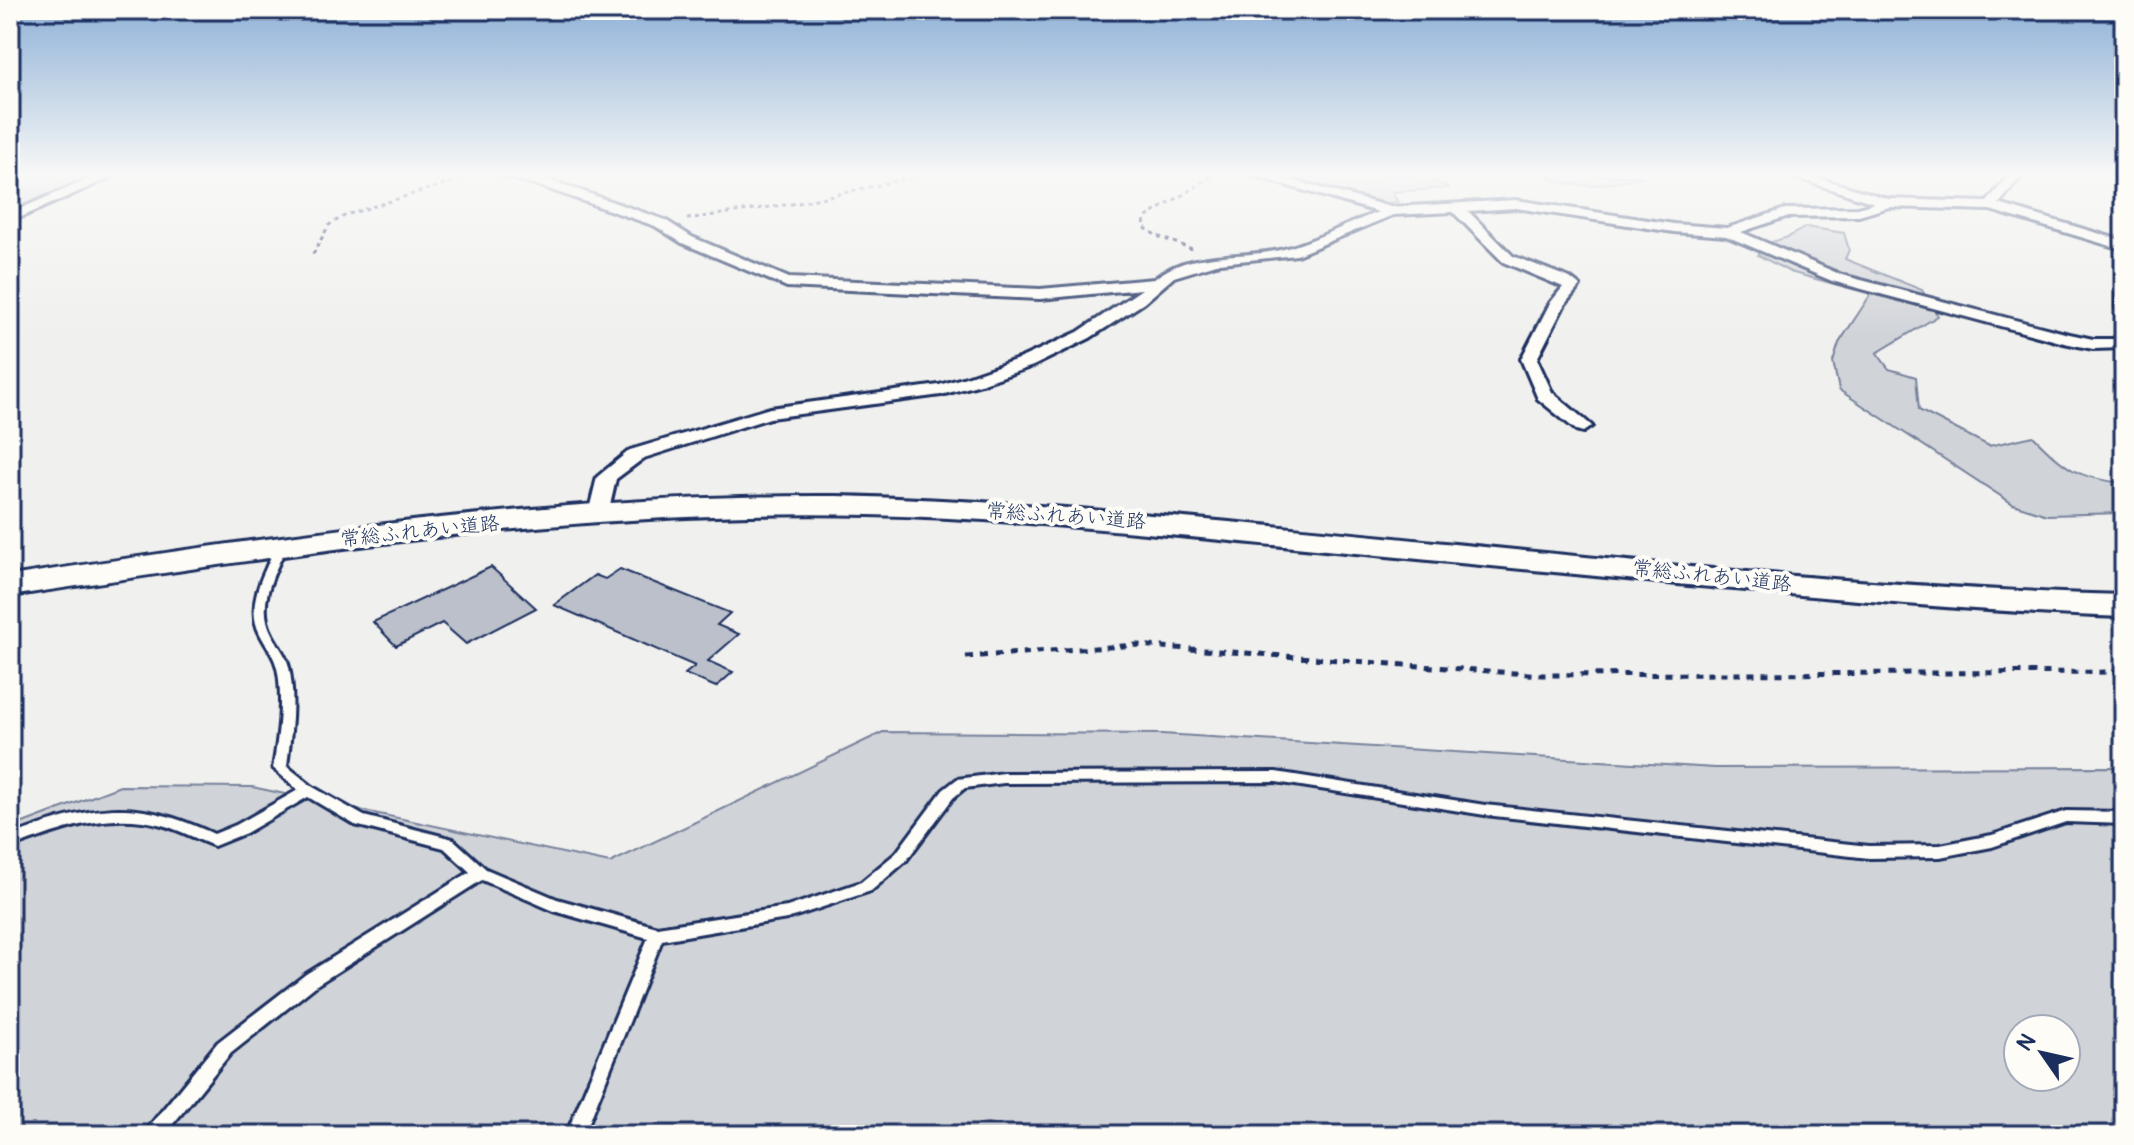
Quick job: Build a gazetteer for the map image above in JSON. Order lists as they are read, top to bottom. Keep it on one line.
{"streets":{"street":["常総ふれあい道路"]},"north":"top left"}
